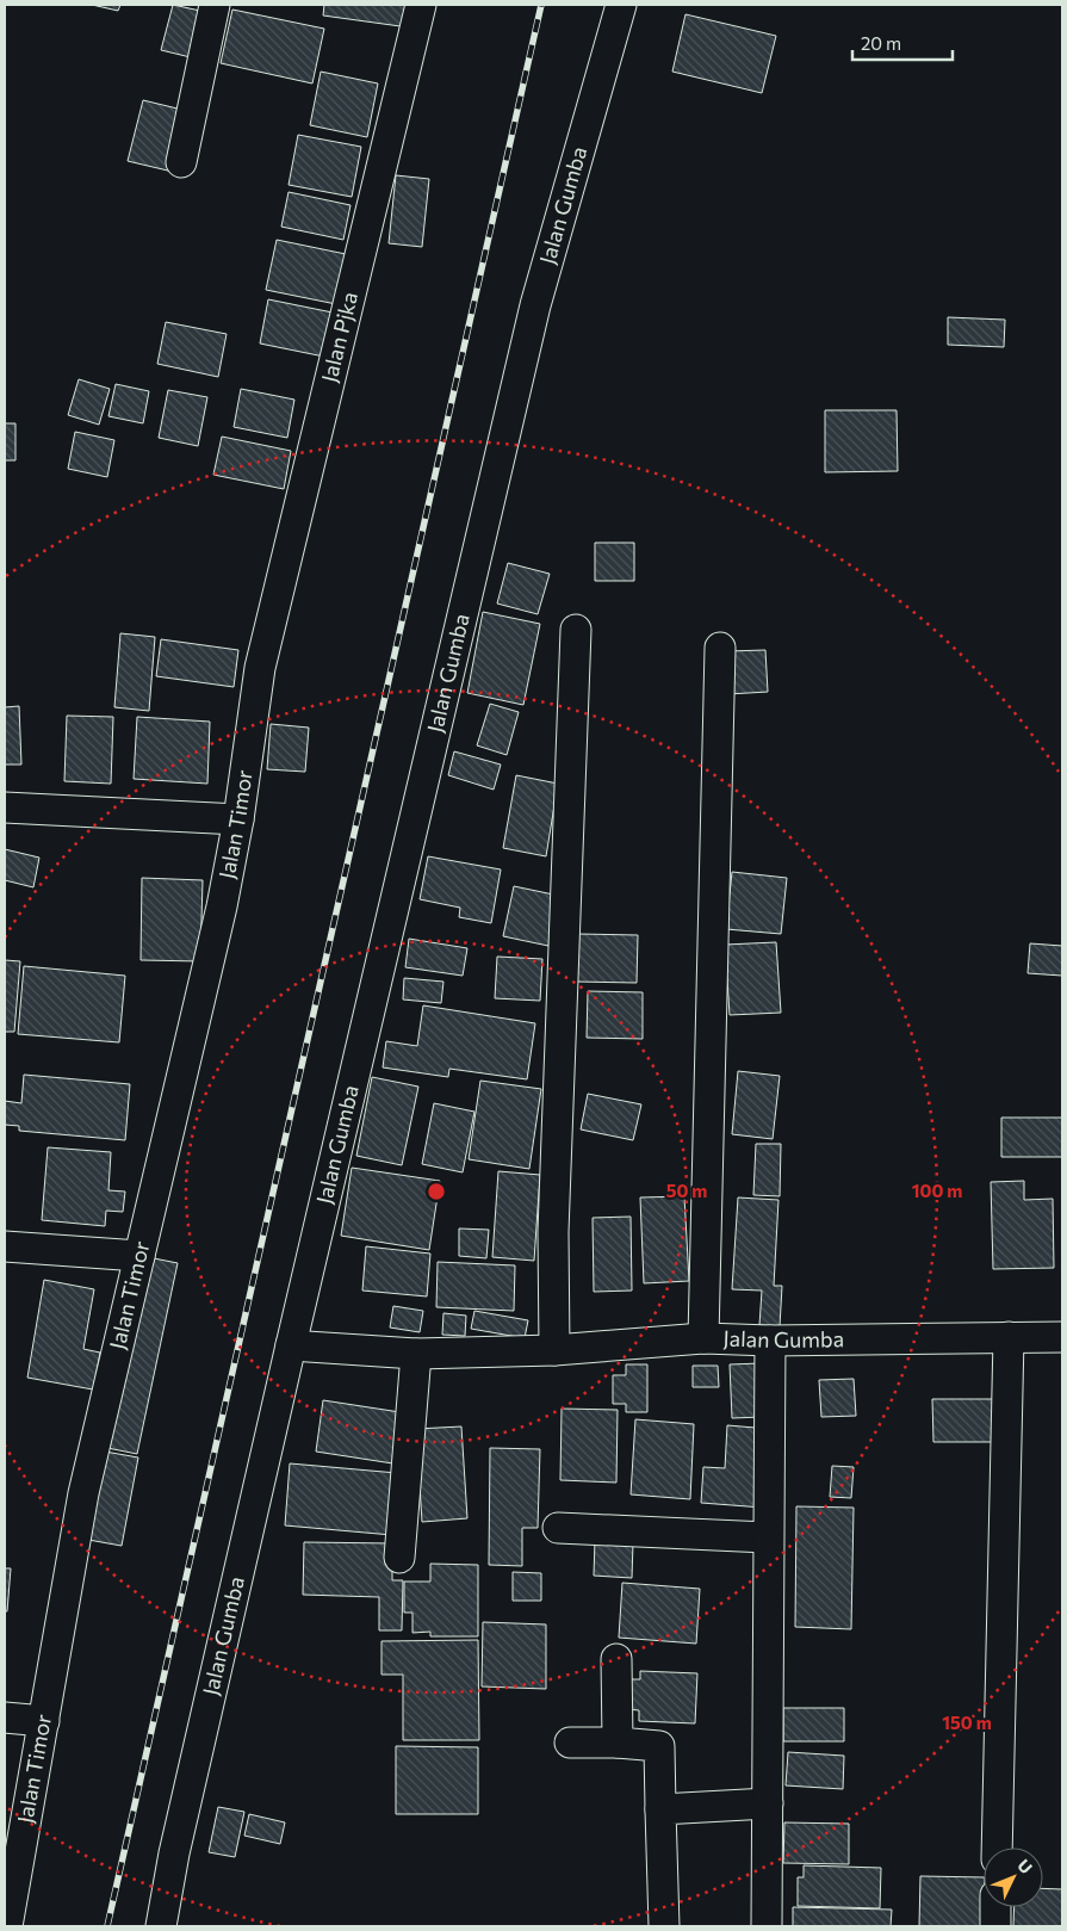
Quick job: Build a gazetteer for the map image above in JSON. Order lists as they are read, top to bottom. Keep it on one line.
{"streets":{"street":["Jalan Gumba","Jalan Pjka","Jalan Timor"]},"crossings":[["Jalan Pjka","Jalan Timor"]],"scale_bar":"20 m","north":"top right","rings":["50 m","100 m","150 m"]}
